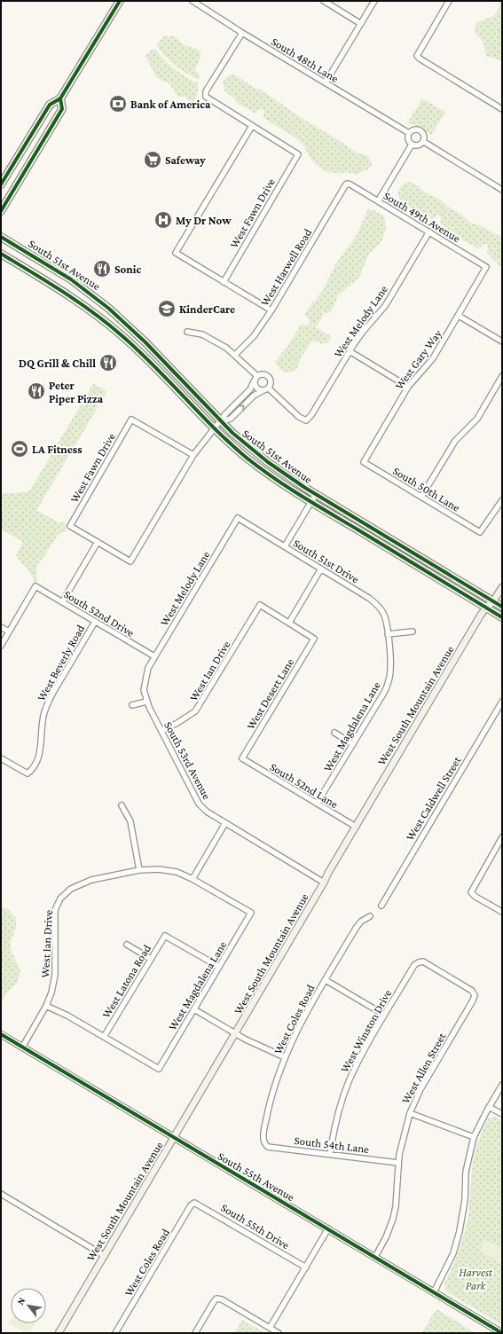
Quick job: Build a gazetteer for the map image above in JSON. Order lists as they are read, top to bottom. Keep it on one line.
{"streets":{"main road":["South 51st Avenue"],"street":["South 48th Lane","West Fawn Drive","South 49th Avenue","West Harwell Road","West Melody Lane","West Gary Way","South 50th Lane","South 51st Drive","South 52nd Drive","West Beverly Road","West Ian Drive","West Desert Lane","West South Mountain Avenue","West Magdalena Lane","South 53rd Avenue","South 52nd Lane","West Caldwell Street","West Latona Road","West Coles Road","West Winston Drive","West Allen Street","South 54th Lane","South 55th Avenue","South 55th Drive"]},"crossings":[["South 49th Avenue","West Harwell Road"],["South 49th Avenue","West Melody Lane"],["South 49th Avenue","West Gary Way"],["South 51st Avenue","West South Mountain Avenue"],["West Melody Lane","South 51st Drive"],["West Melody Lane","South 52nd Drive"],["West Melody Lane","South 53rd Avenue"],["West Gary Way","South 50th Lane"],["South 51st Drive","West Magdalena Lane"],["South 52nd Drive","West Beverly Road"],["West Ian Drive","West Desert Lane"],["West Ian Drive","West Magdalena Lane"],["West Ian Drive","South 53rd Avenue"],["West Ian Drive","South 55th Avenue"],["West Desert Lane","South 52nd Lane"],["West South Mountain Avenue","South 53rd Avenue"],["West South Mountain Avenue","South 52nd Lane"],["West South Mountain Avenue","South 55th Avenue"],["West Magdalena Lane","South 52nd Lane"],["West Magdalena Lane","West Latona Road"],["West Coles Road","South 54th Lane"],["West Coles Road","South 55th Drive"],["West Winston Drive","West Allen Street"],["West Winston Drive","South 54th Lane"],["West Allen Street","South 54th Lane"],["West Allen Street","South 55th Avenue"]],"parks":["Harvest Park"],"places":{"bank":["Bank of America"],"supermarket":["Safeway"],"hospital":["My Dr Now"],"restaurant":["Sonic","DQ Grill & Chill","Peter Piper Pizza"],"school or university":["KinderCare"],"sports":["LA Fitness"]},"north":"top left"}
